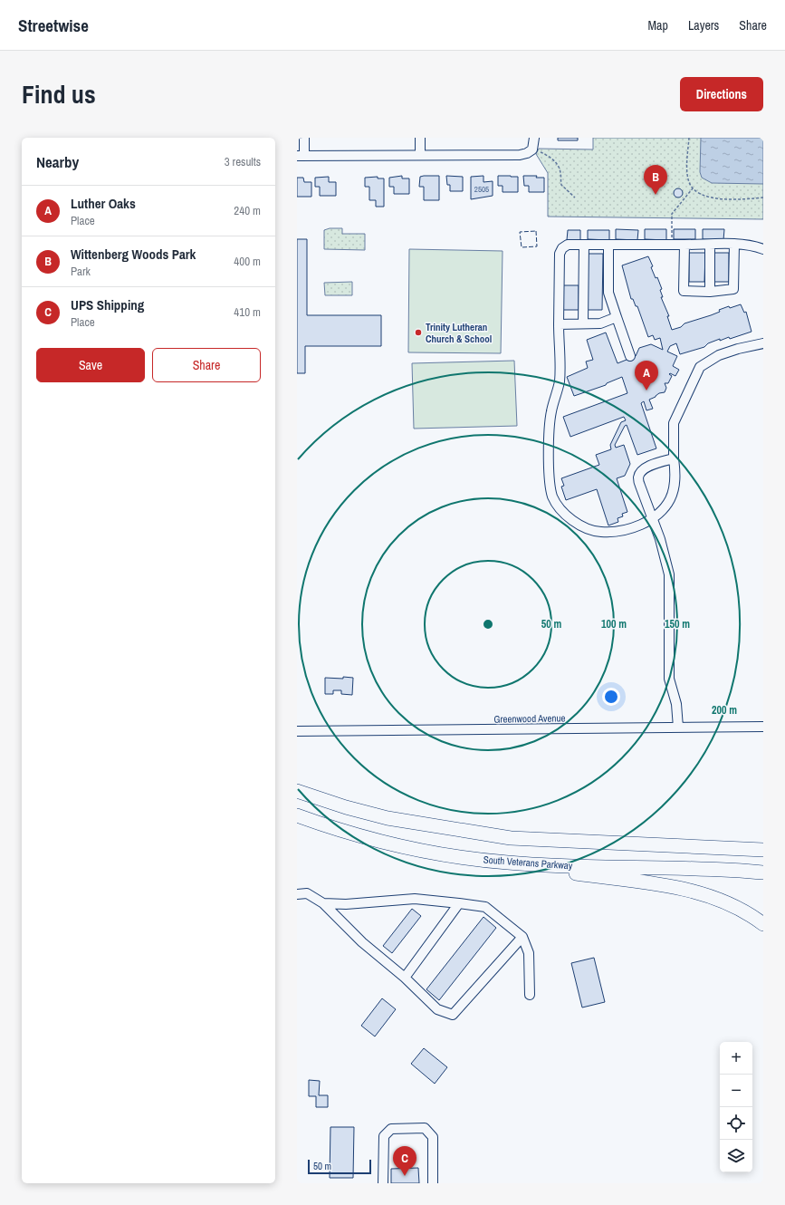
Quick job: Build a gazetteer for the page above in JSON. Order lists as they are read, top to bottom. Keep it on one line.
{"streets":{"highway":["South Veterans Parkway"],"street":["Greenwood Avenue"]},"places":["Trinity Lutheran Church & School"],"house_numbers":["2505"],"scale_bar":"50 m","page":{"header":"Streetwise","nav":["Map","Layers","Share"],"title":"Find us","buttons":["Directions",["Save","Share"]],"heading":["Nearby","3 results"],"pins":["B","A","C"],"list":[{"mark":"A","name":"Luther Oaks","note":"Place","value":"240 m"},{"mark":"B","name":"Wittenberg Woods Park","note":"Park","value":"400 m"},{"mark":"C","name":"UPS Shipping","note":"Place","value":"410 m"}],"map_buttons":["+","−"],"scale":"50 m"},"rings":["50 m","100 m","150 m","200 m"]}
